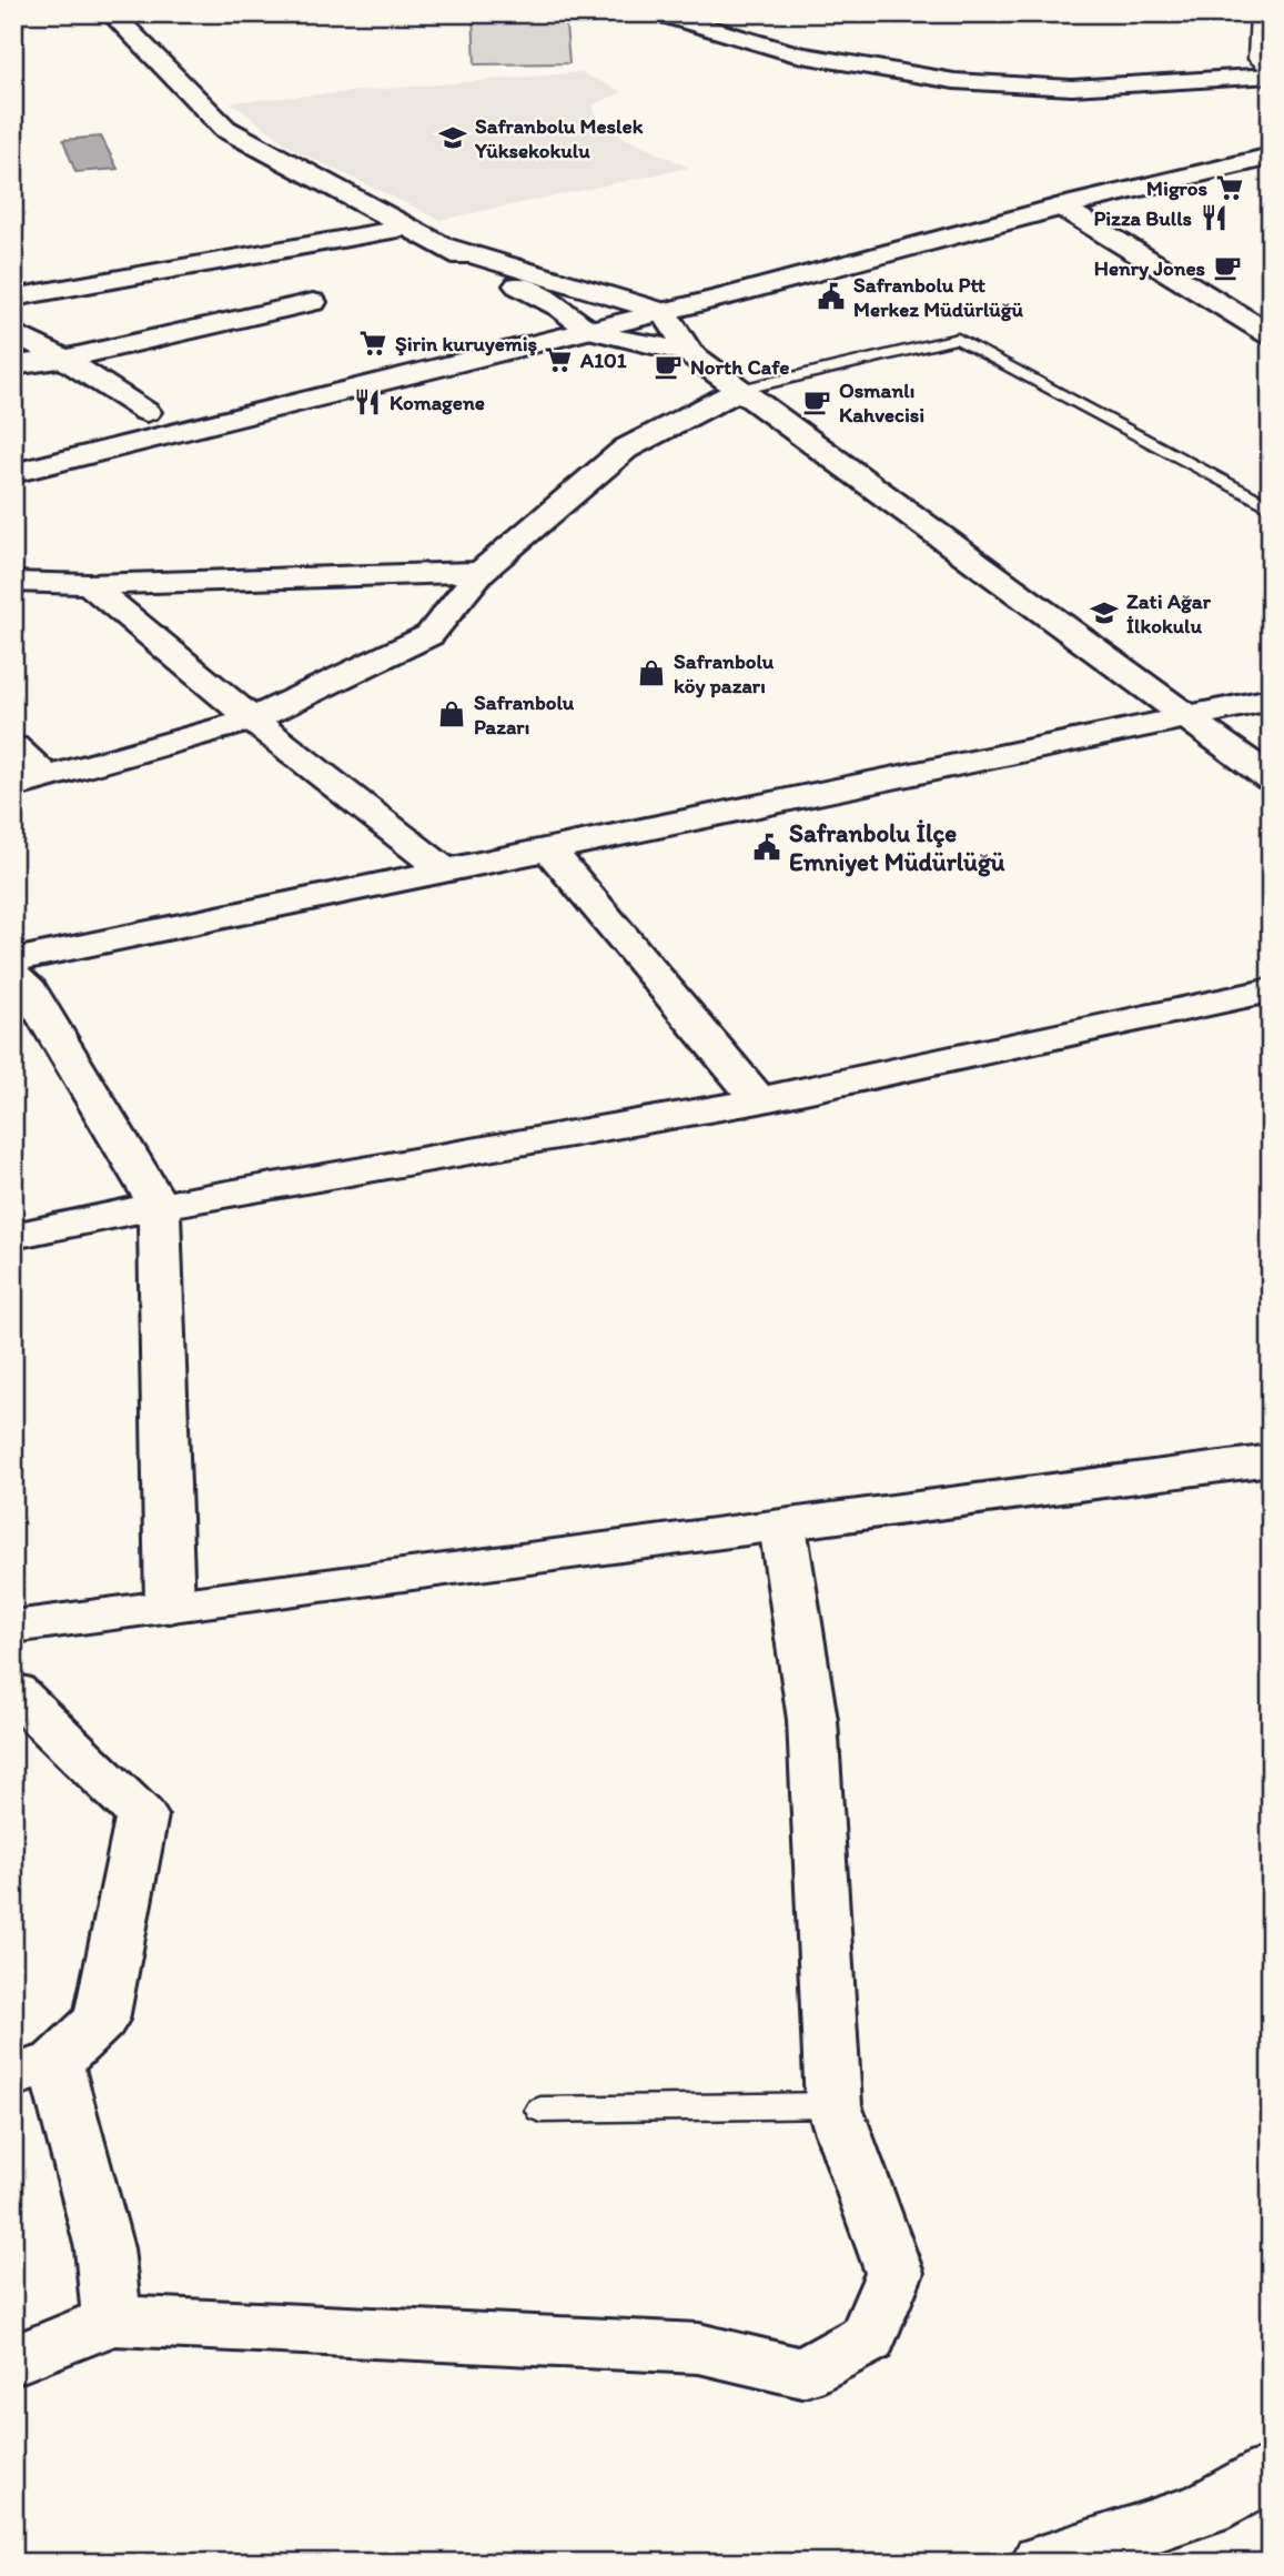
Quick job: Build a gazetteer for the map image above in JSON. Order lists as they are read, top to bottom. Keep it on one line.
{"places":{"school or university":["Safranbolu Meslek Yüksekokulu","Zati Ağar İlkokulu"],"supermarket":["Migros","Şirin kuruyemiş","A101"],"restaurant":["Pizza Bulls","Komagene"],"cafe":["Henry Jones","North Cafe","Osmanlı Kahvecisi"],"public building":["Safranbolu Ptt Merkez Müdürlüğü","Safranbolu İlçe Emniyet Müdürlüğü"],"shop":["Safranbolu köy pazarı","Safranbolu Pazarı"]}}
